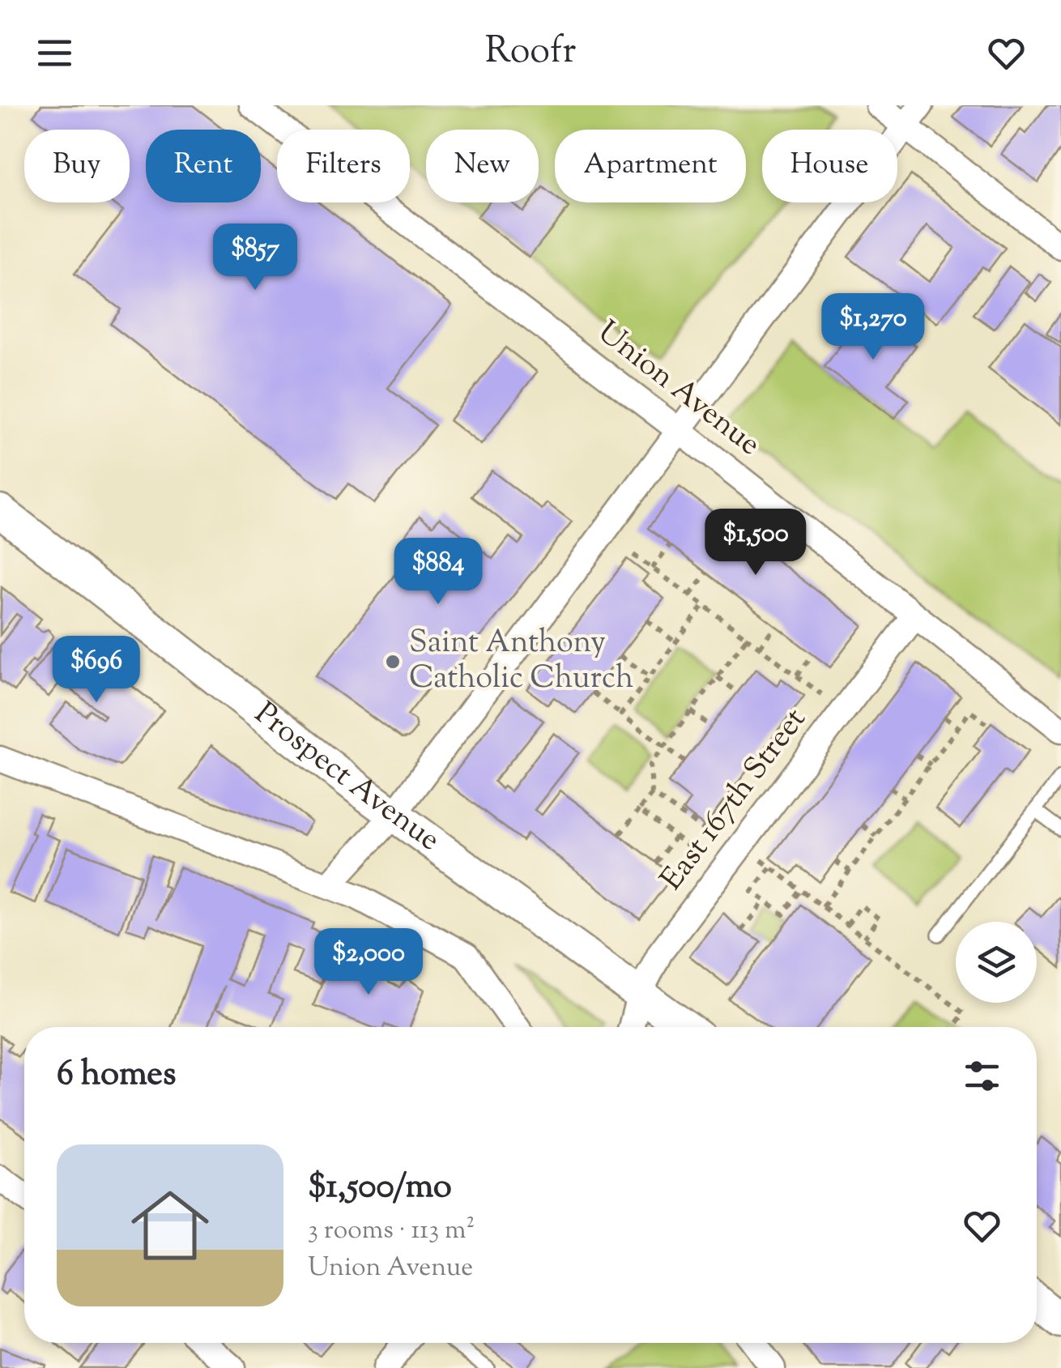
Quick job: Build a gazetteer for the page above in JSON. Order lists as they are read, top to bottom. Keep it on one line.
{"streets":{"street":["Union Avenue","Prospect Avenue","East 167th Street"]},"crossings":[["Union Avenue","East 167th Street"],["Prospect Avenue","East 167th Street"]],"places":["Saint Anthony Catholic Church"],"page":{"header":"Roofr","chip":["Buy","Rent","Filters","New","Apartment","House"],"price":["$857","$1,270","$1,500","$884","$696","$2,000"],"heading":"6 homes","list":[{"name":"$1,500/mo","note":"3 rooms · 113 m² · Union Avenue"}]}}
